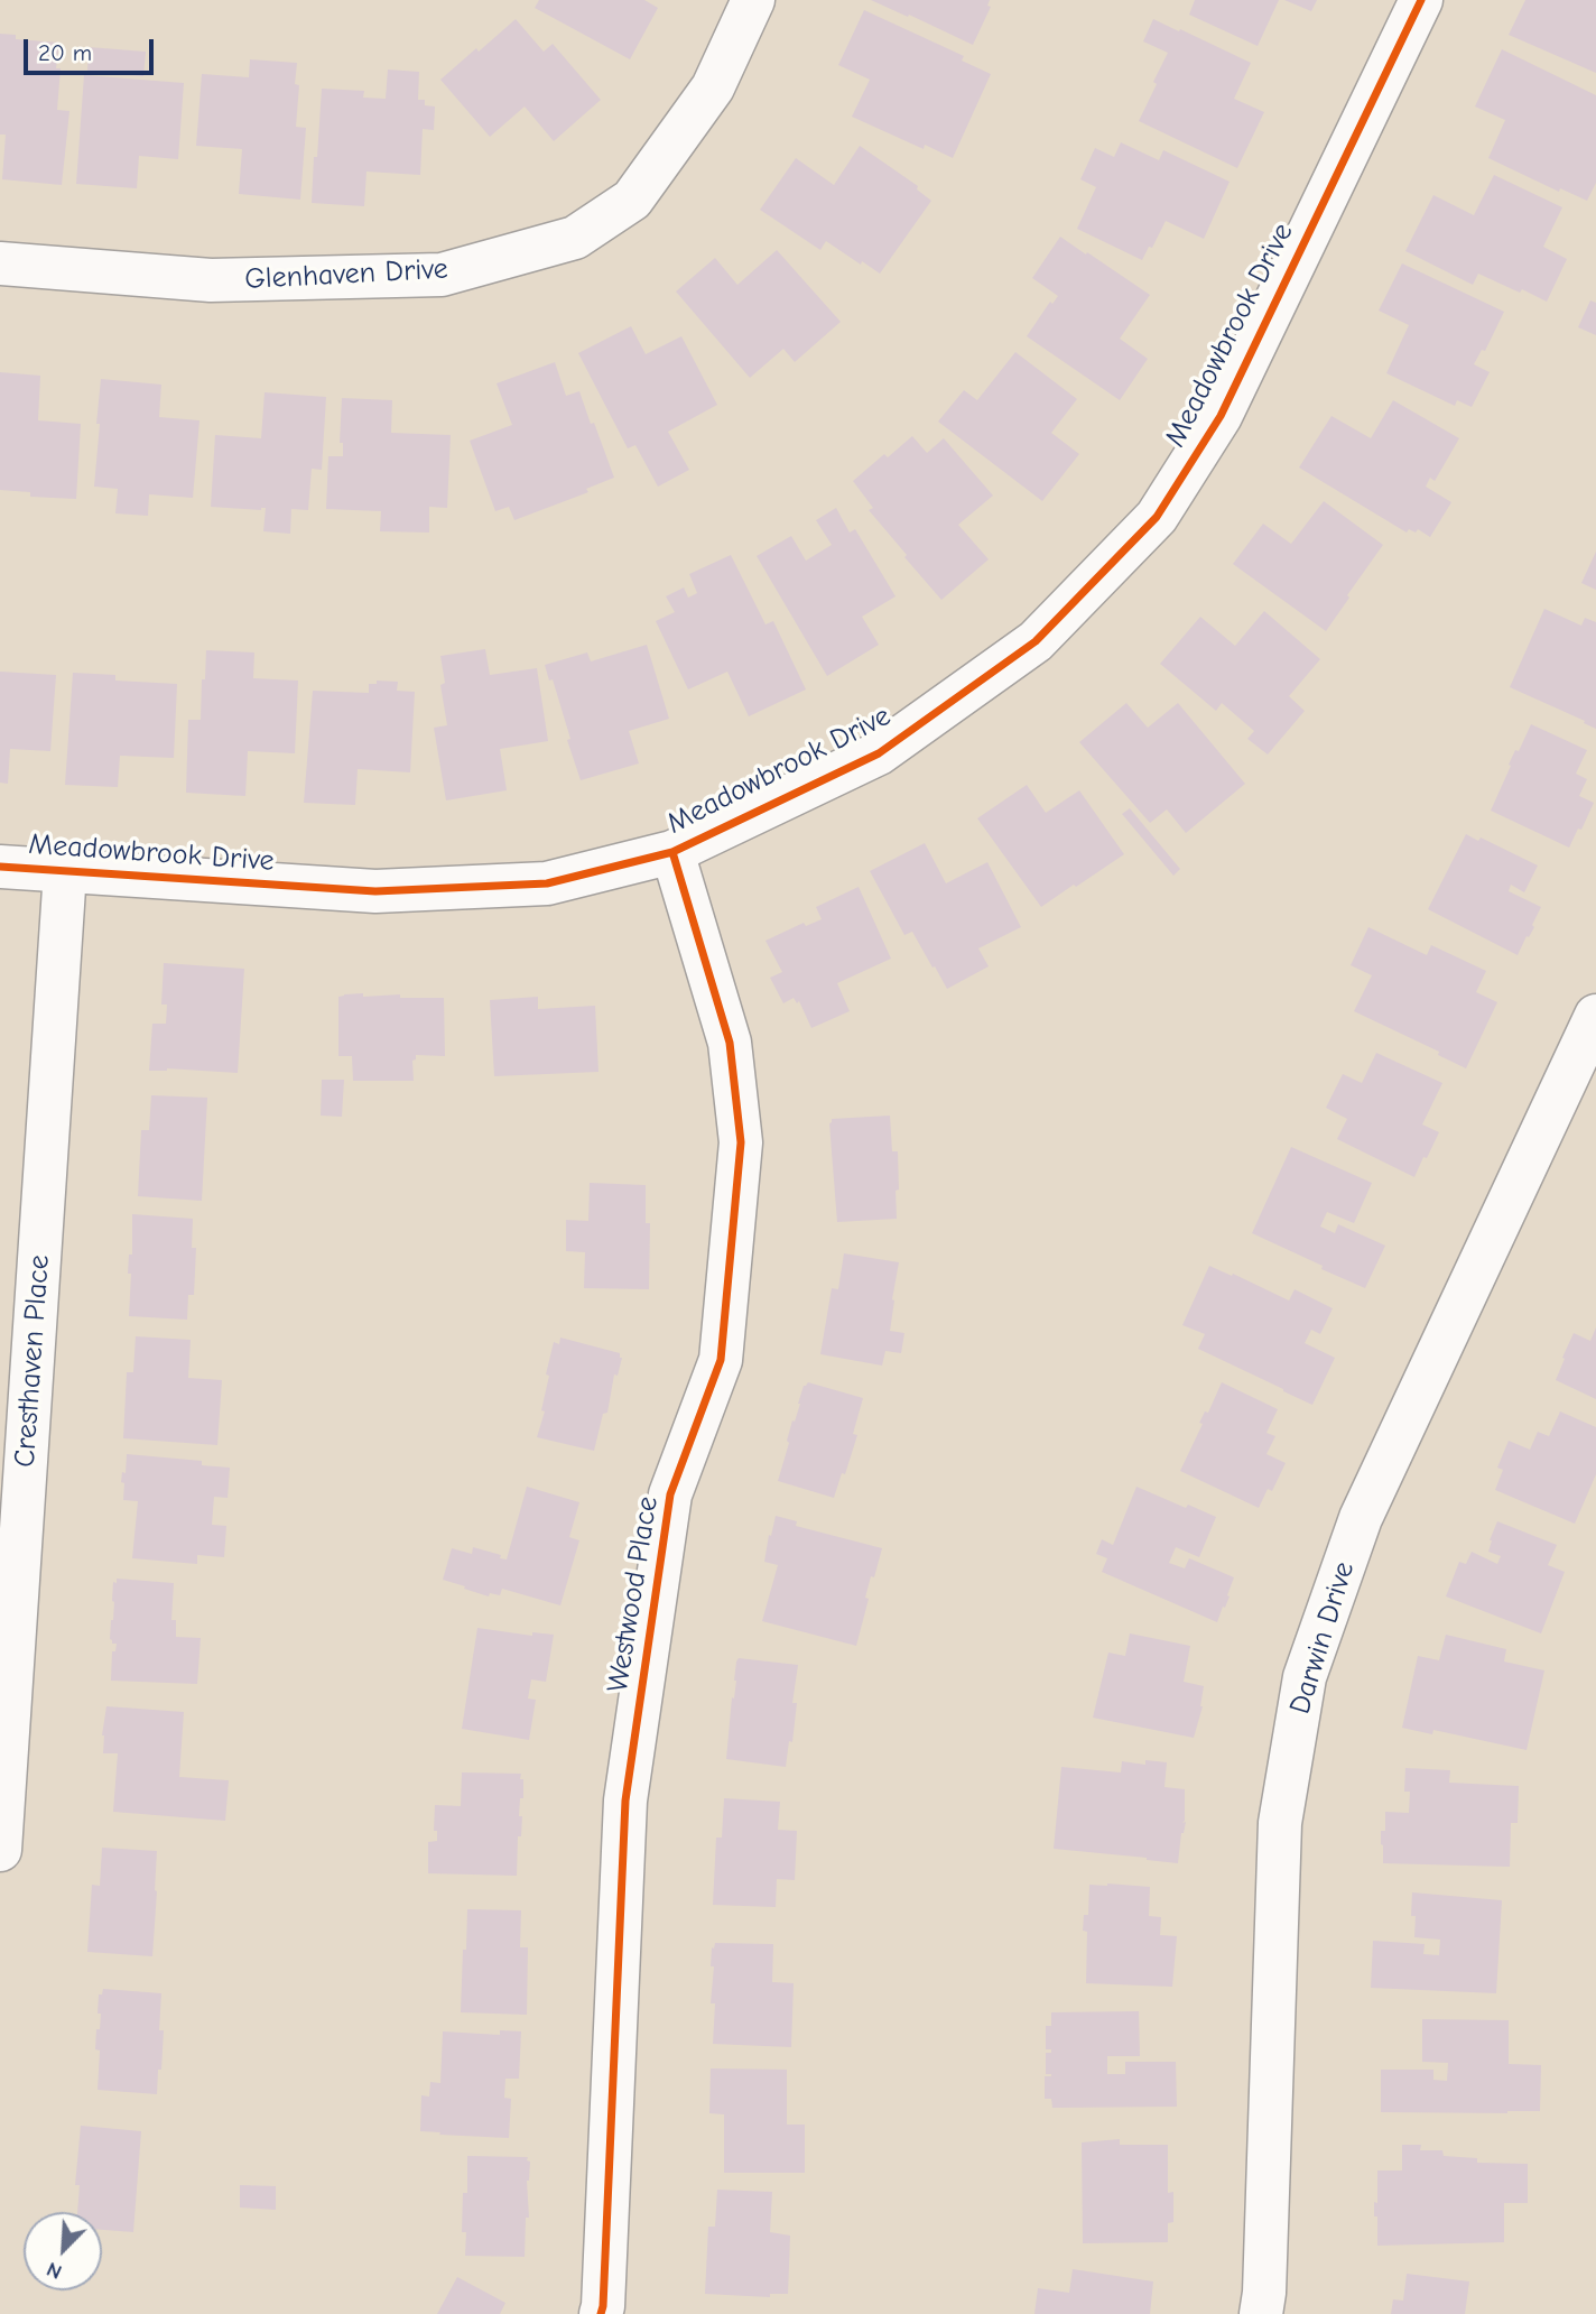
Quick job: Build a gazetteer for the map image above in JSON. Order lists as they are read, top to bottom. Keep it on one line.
{"streets":{"street":["Glenhaven Drive","Meadowbrook Drive","Cresthaven Place","Westwood Place","Darwin Drive"]},"crossings":[["Meadowbrook Drive","Cresthaven Place"],["Meadowbrook Drive","Westwood Place"]],"scale_bar":"20 m","north":"bottom left"}
